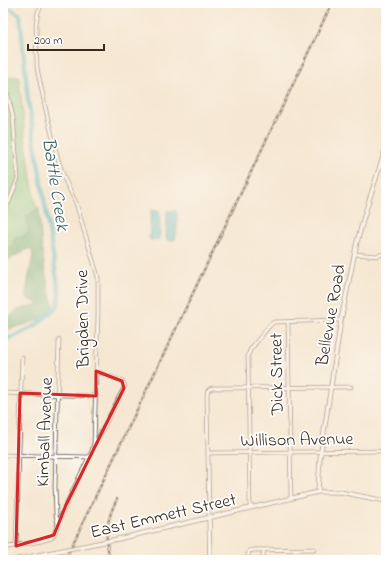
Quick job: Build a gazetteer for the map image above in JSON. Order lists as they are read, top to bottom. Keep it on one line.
{"streets":{"street":["Bellevue Road","Brigden Drive","Dick Street","Kimball Avenue","Willison Avenue","East Emmett Street"]},"crossings":[["Bellevue Road","Willison Avenue"],["Bellevue Road","East Emmett Street"],["Brigden Drive","Kimball Avenue"],["Dick Street","Willison Avenue"],["Dick Street","East Emmett Street"]],"water":["Battle Creek"],"scale_bar":"200 m"}
